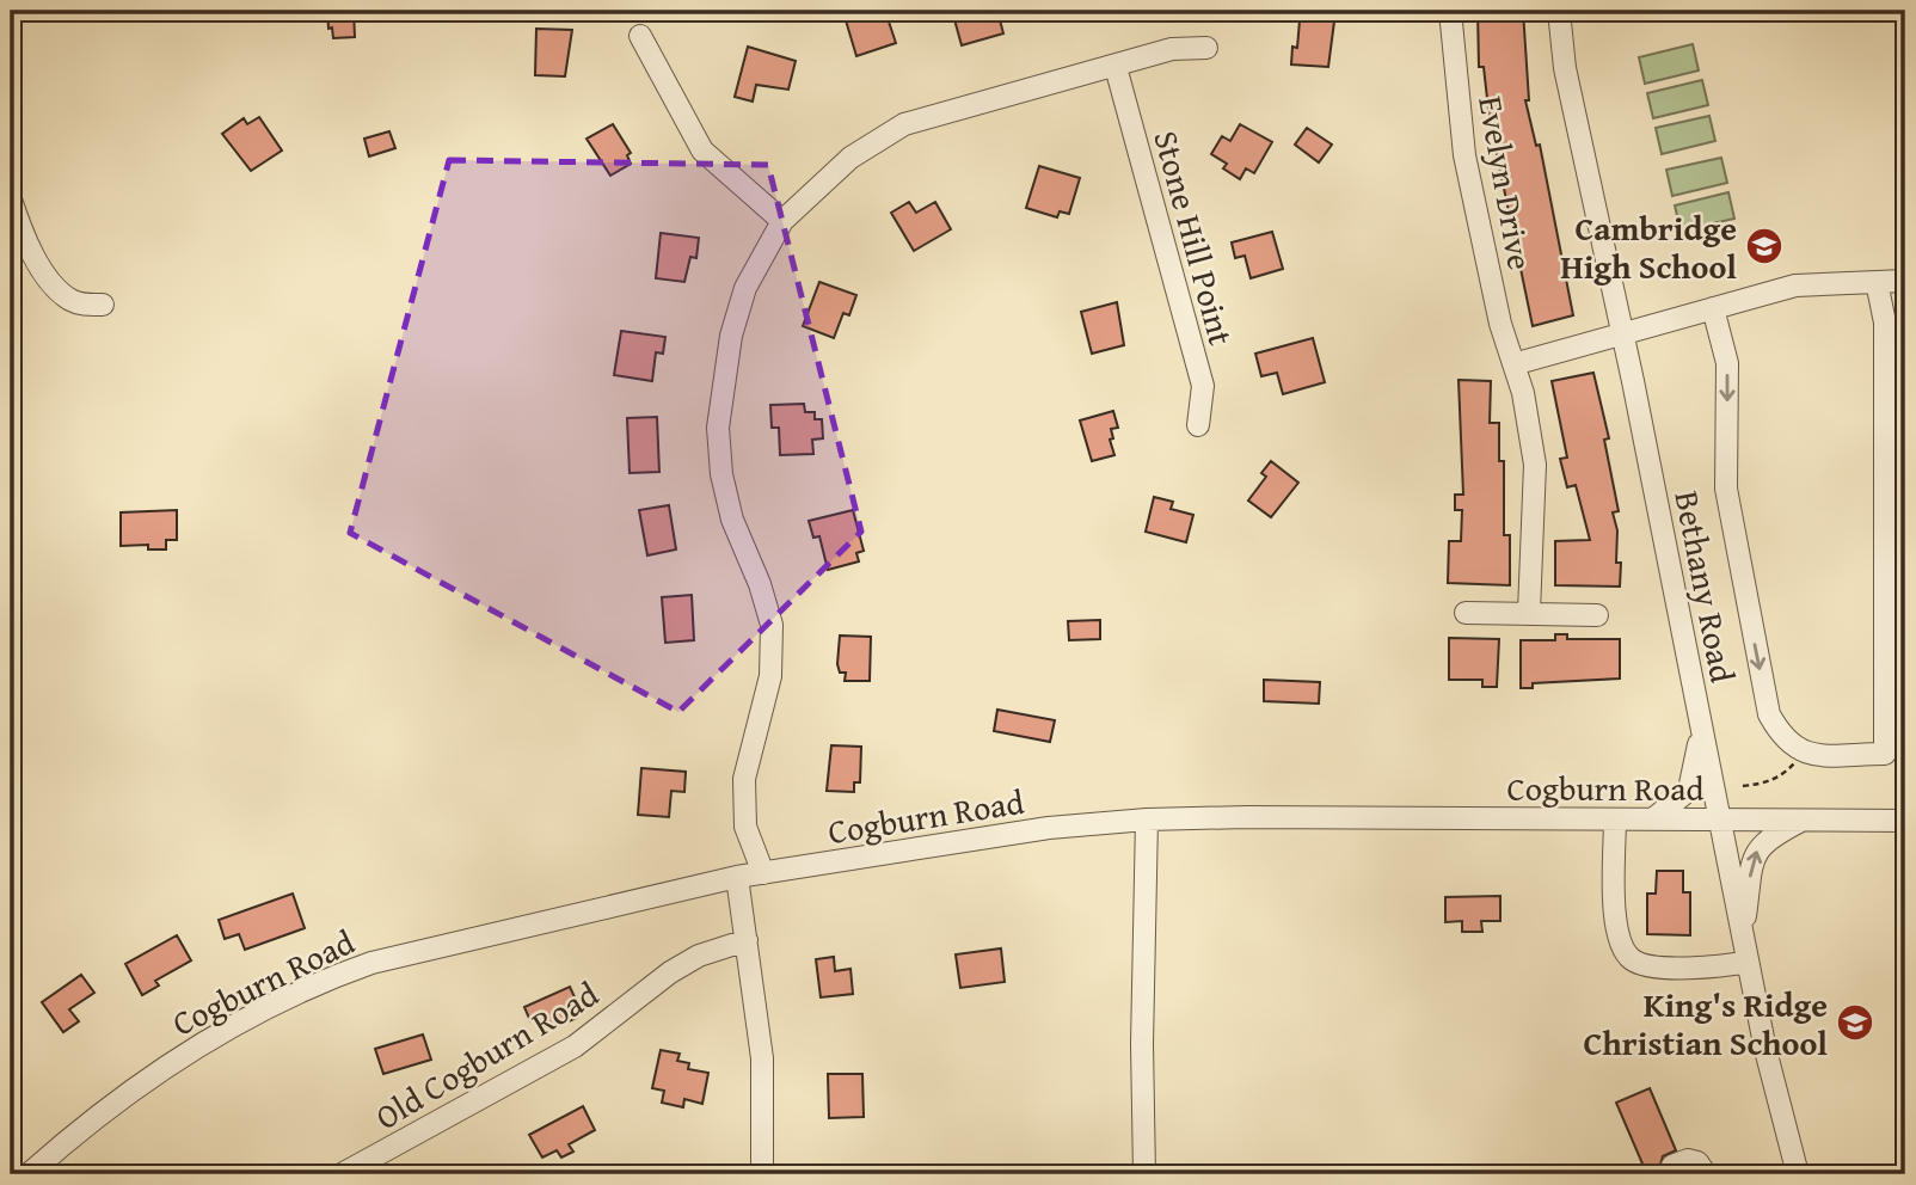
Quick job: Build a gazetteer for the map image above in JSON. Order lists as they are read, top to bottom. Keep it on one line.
{"streets":{"street":["Evelyn Drive","Stone Hill Point","Bethany Road","Cogburn Road","Old Cogburn Road"]},"crossings":[["Bethany Road","Cogburn Road"]],"places":{"school or university":["Cambridge High School","King's Ridge Christian School"]}}
